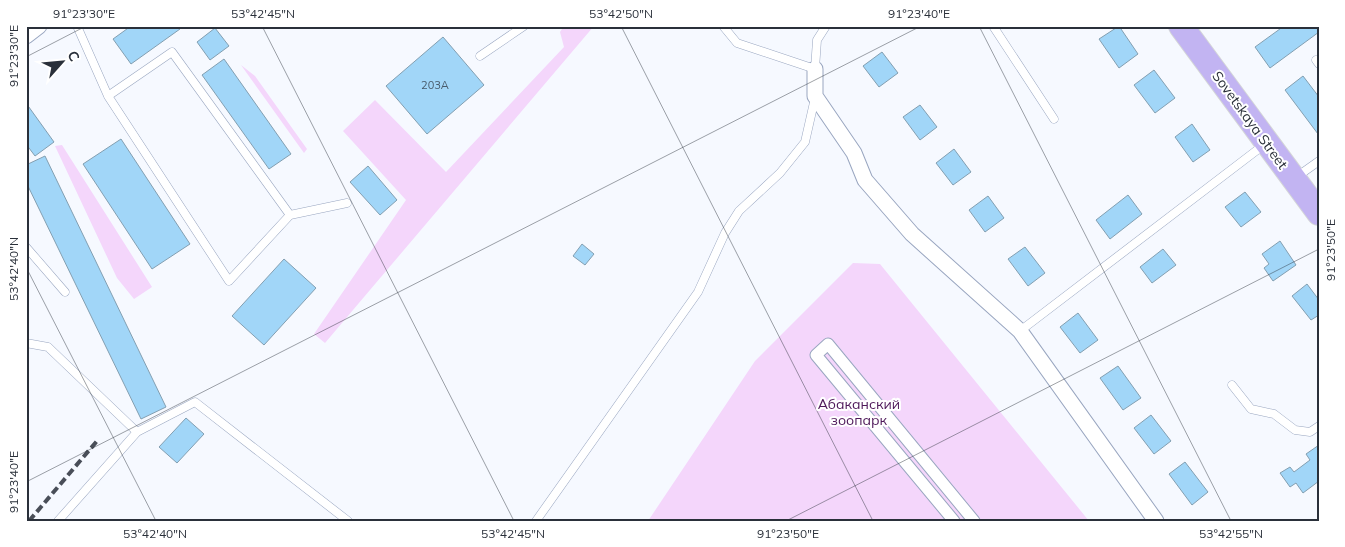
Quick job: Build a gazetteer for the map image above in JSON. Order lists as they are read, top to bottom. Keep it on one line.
{"streets":{"main road":["Sovetskaya Street"]},"parks":["Абаканский зоопарк"],"house_numbers":["203А"],"north":"top right","coordinates":["91°23'30\"E","53°42'45\"N","53°42'50\"N","91°23'40\"E","91°23'50\"E","53°42'40\"N","53°42'55\"N"]}
